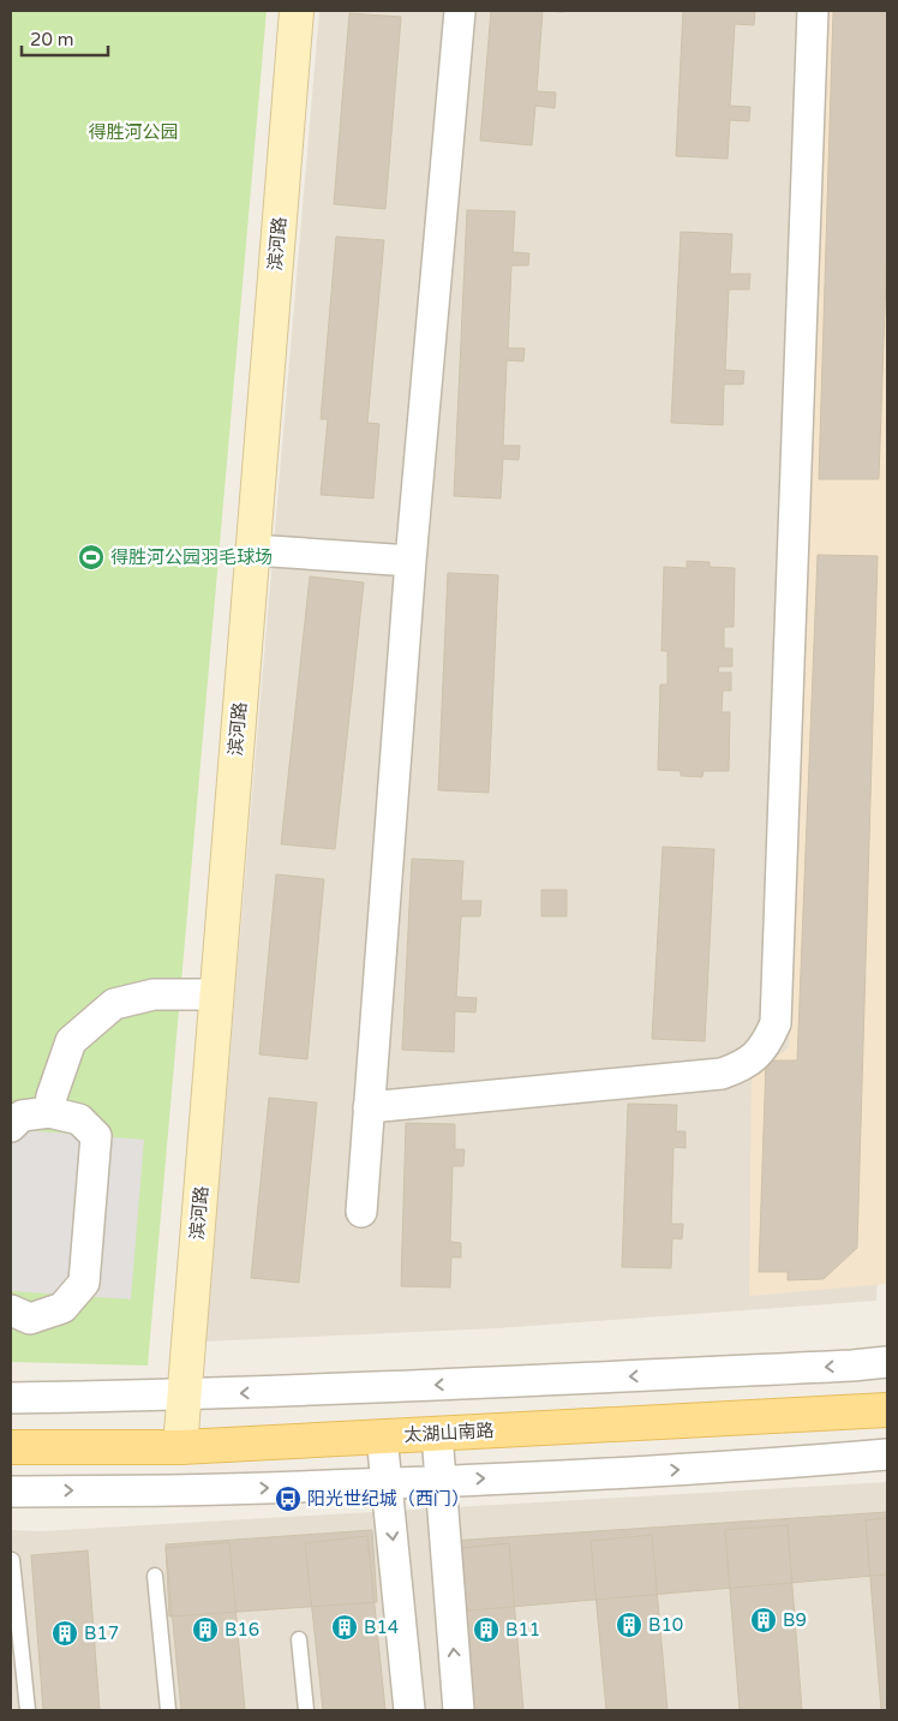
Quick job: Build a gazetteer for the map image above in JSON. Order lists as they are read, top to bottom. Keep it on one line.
{"streets":{"main road":["太湖山南路"],"street":["滨河路"]},"crossings":[["滨河路","太湖山南路"]],"parks":["得胜河公园"],"places":{"sports":["得胜河公园羽毛球场"],"bus stop":["阳光世纪城（西门）"],"building":["B9","B10","B14","B16","B11","B17"]},"scale_bar":"20 m"}
